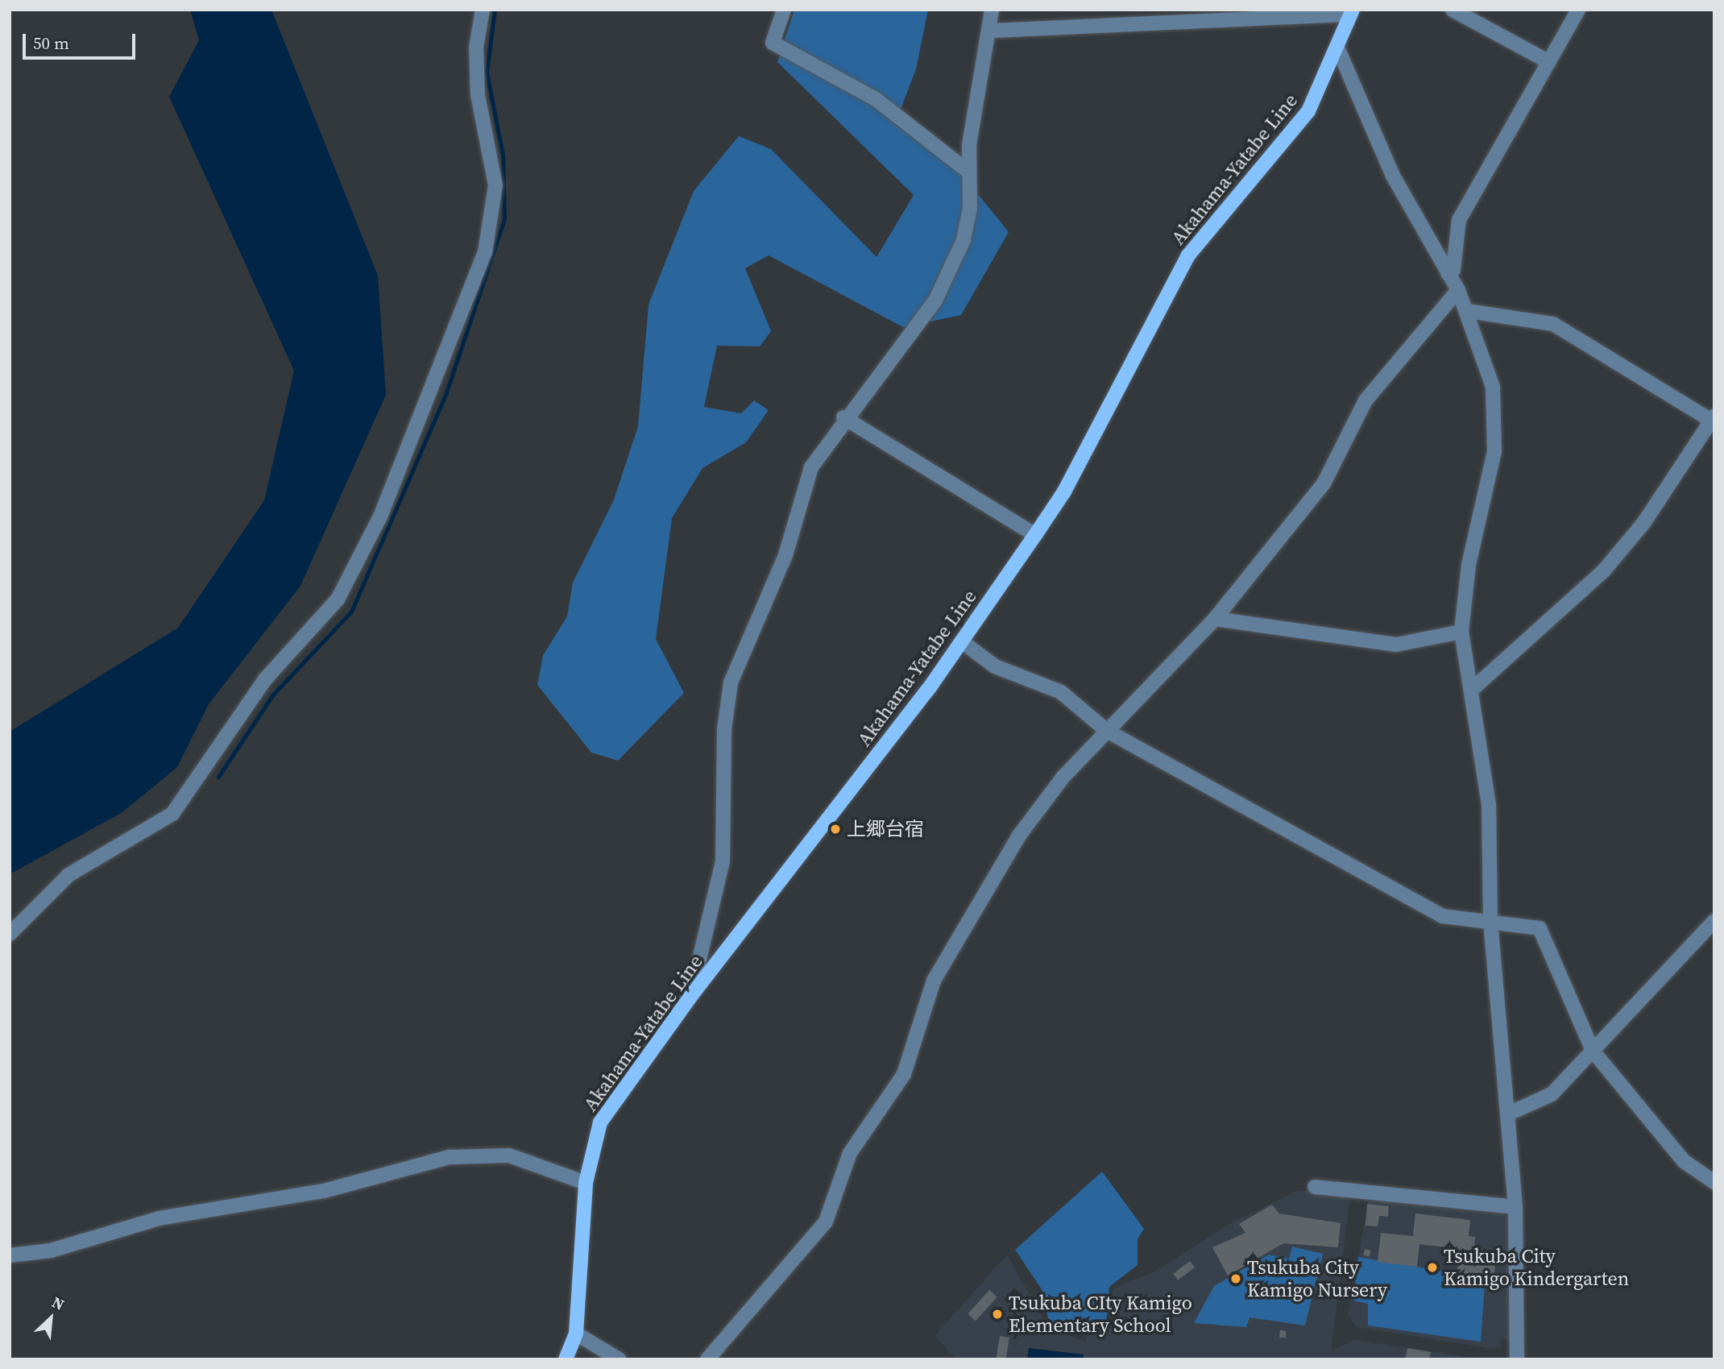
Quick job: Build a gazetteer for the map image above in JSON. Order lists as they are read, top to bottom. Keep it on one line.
{"streets":{"main road":["Akahama-Yatabe Line"]},"places":["上郷台宿","Tsukuba City Kamigo Kindergarten","Tsukuba City Kamigo Nursery","Tsukuba CIty Kamigo Elementary School"],"scale_bar":"50 m","north":"top right"}
